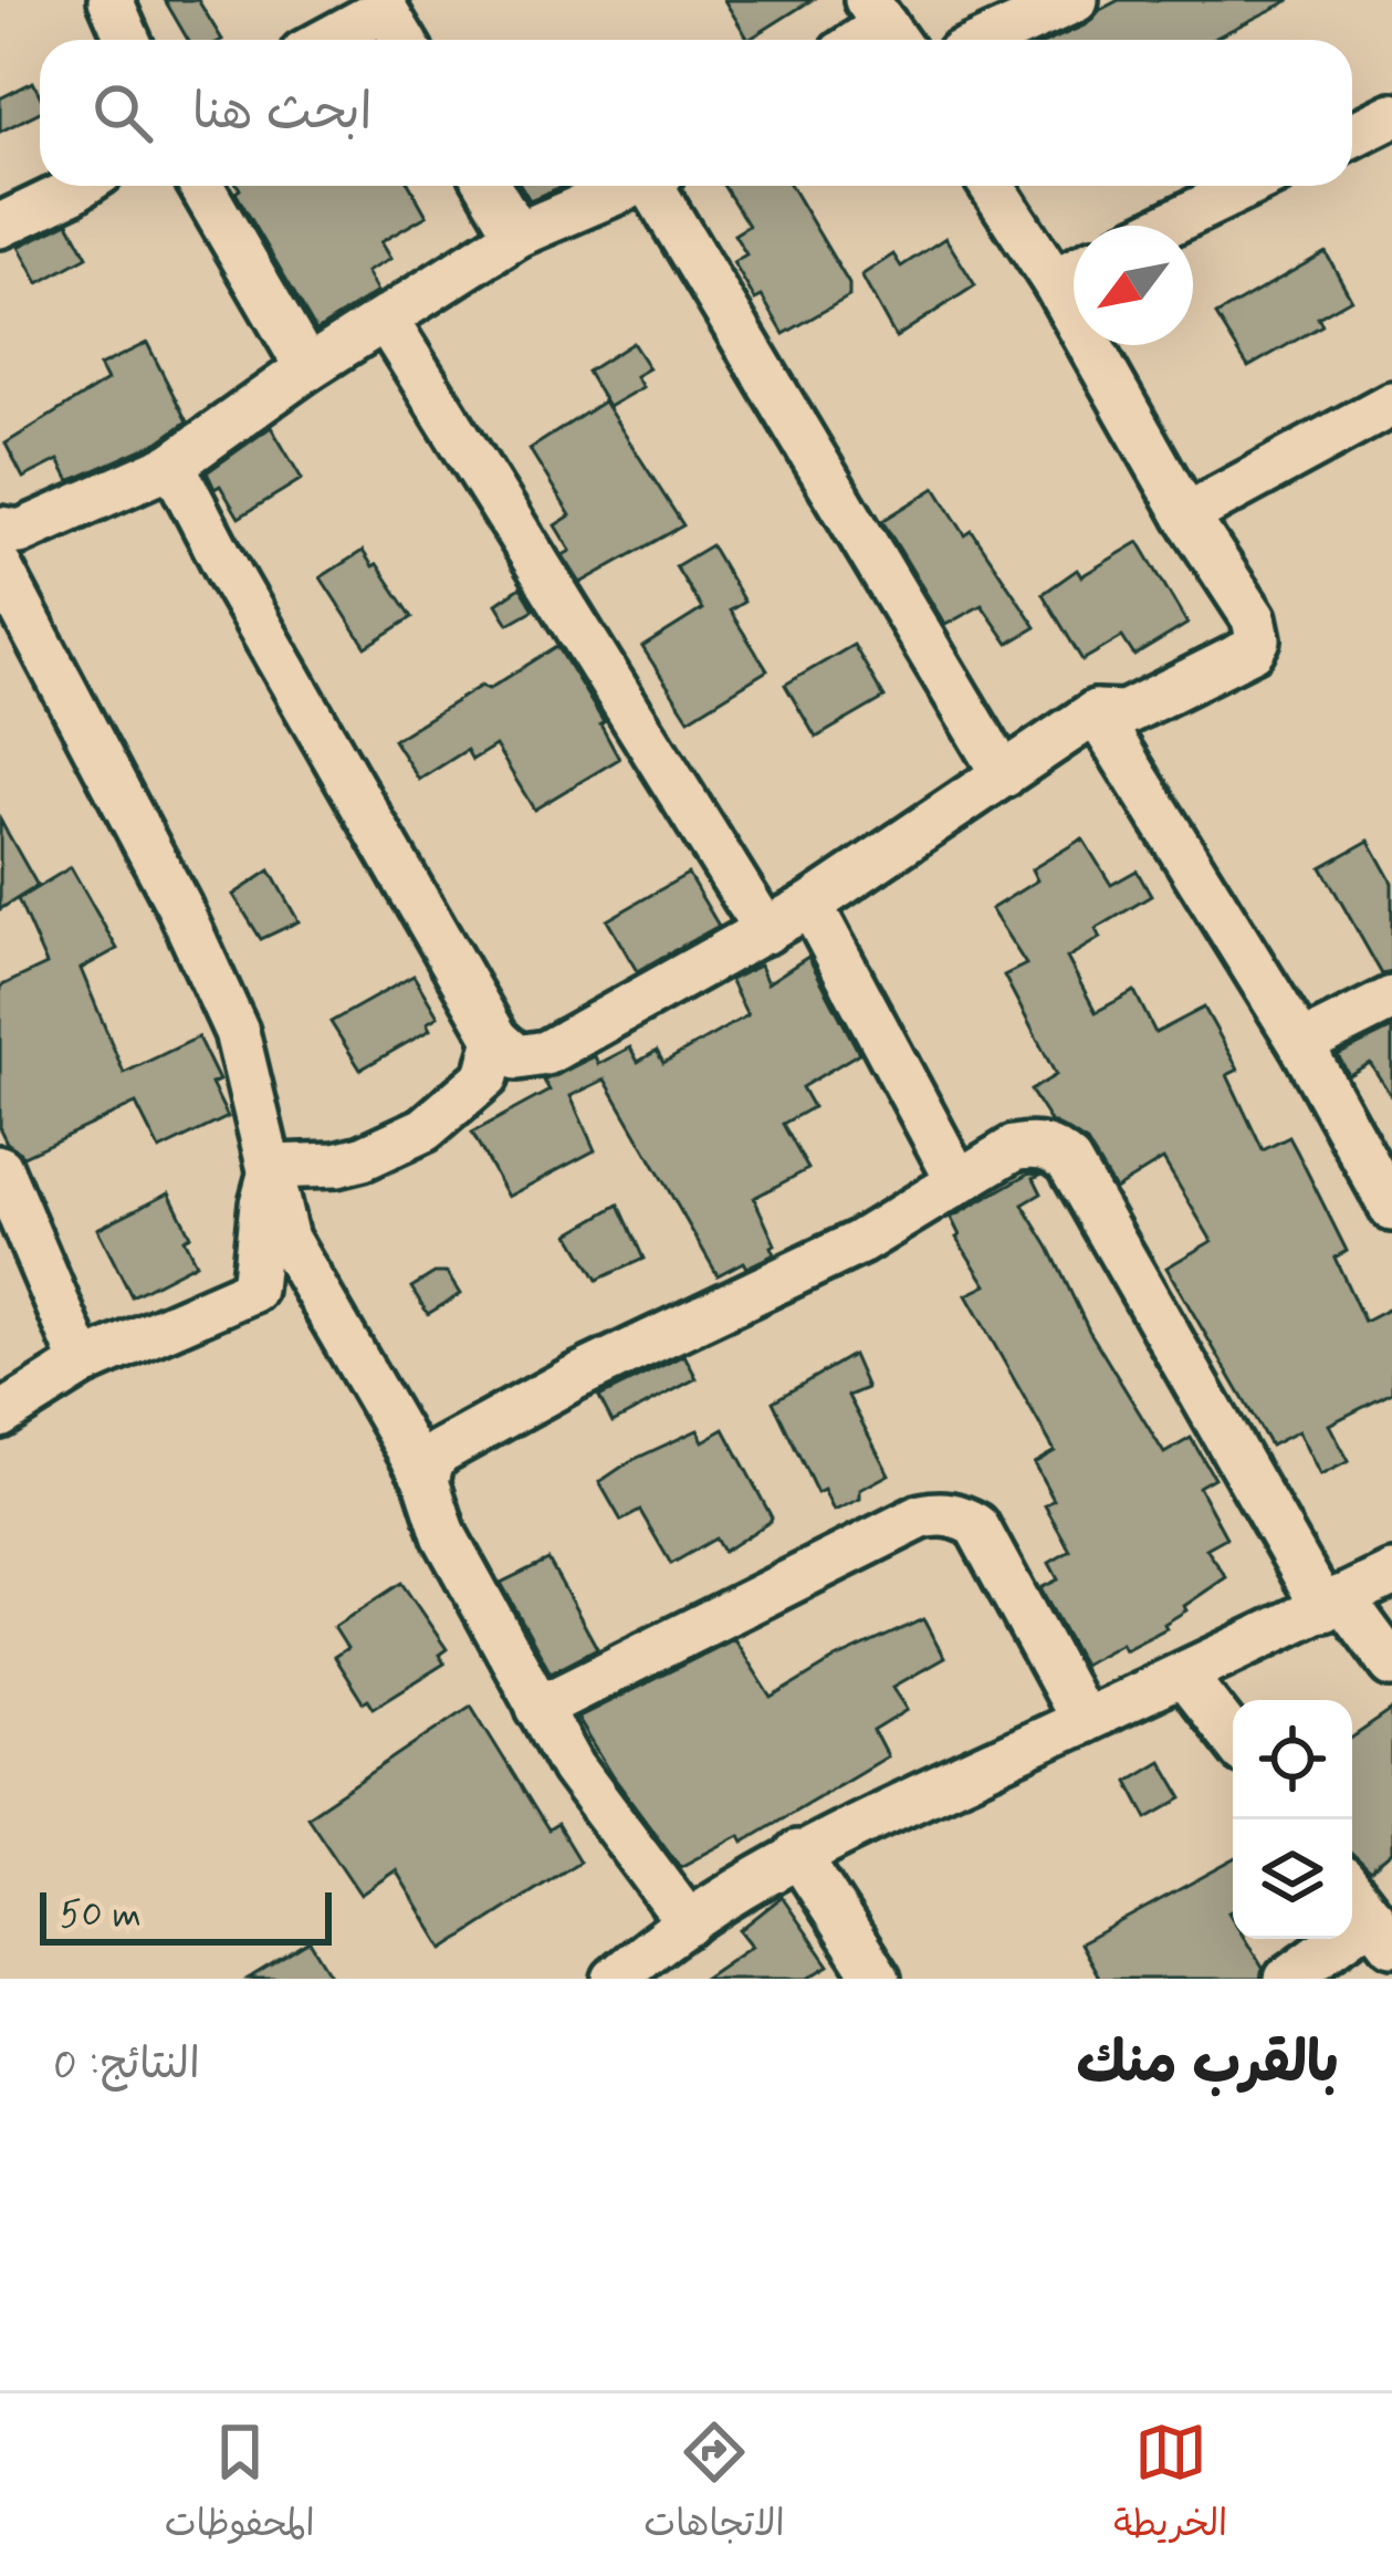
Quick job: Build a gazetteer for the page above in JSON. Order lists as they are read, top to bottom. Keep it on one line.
{"scale_bar":"50 m","north":"bottom left","page":{"search":"ابحث هنا","scale":"50 m","heading":["بالقرب منك","النتائج: 0"],"nav":["الخريطة","الاتجاهات","المحفوظات"]}}
